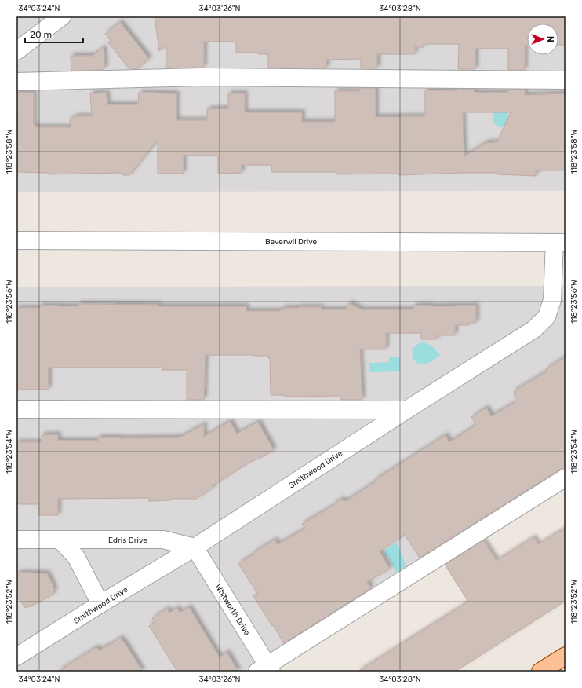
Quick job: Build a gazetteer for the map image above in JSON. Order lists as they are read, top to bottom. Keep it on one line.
{"streets":{"street":["Beverwil Drive","Smithwood Drive","Edris Drive","Whitworth Drive"]},"crossings":[["Beverwil Drive","Smithwood Drive"],["Smithwood Drive","Edris Drive"],["Smithwood Drive","Whitworth Drive"],["Edris Drive","Whitworth Drive"]],"scale_bar":"20 m","north":"right","coordinates":["34°03'24\"N","34°03'26\"N","34°03'28\"N","118°23'58\"W","118°23'56\"W","118°23'54\"W","118°23'52\"W"]}
